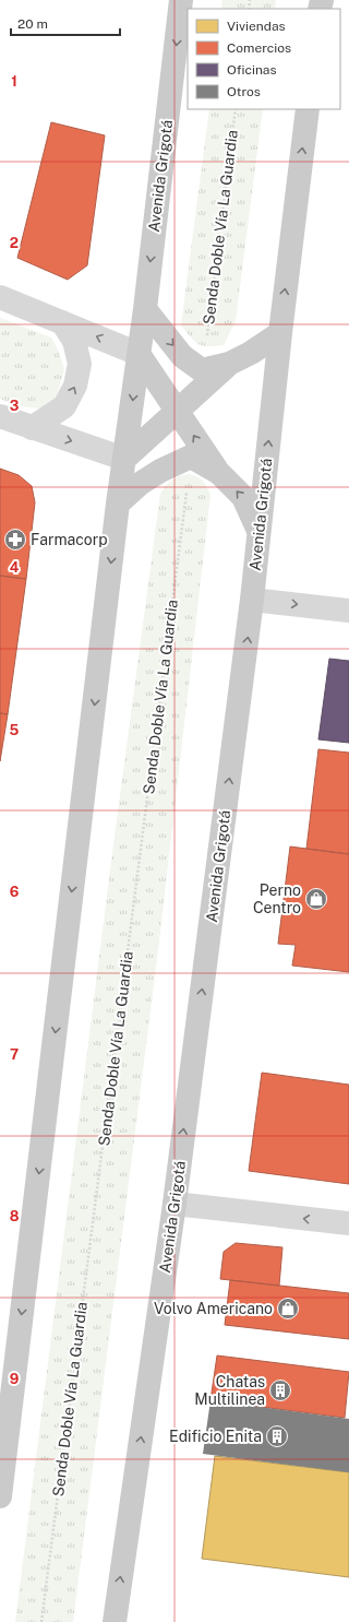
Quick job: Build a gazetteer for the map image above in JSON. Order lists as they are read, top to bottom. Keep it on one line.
{"streets":{"main road":["Avenida Grigotá"],"path":["Senda Doble Vía La Guardia"]},"places":{"pharmacy":["Farmacorp"],"shop":["Perno Centro","Volvo Americano"],"building":["Chatas Multilinea","Edificio Enita"]},"legend":["Viviendas","Comercios","Oficinas","Otros"],"scale_bar":"20 m","grid":{"rows":["1","2","3","4","5","6","7","8","9"]}}
